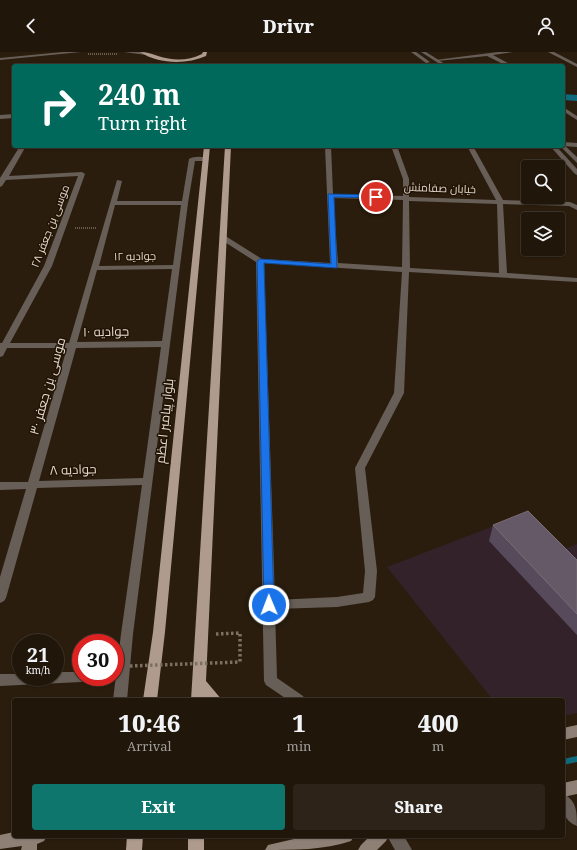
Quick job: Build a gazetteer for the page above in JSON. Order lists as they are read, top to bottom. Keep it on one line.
{"streets":{"main road":["بلوار پیامبر اعظم"],"street":["خیابان صفامنش","موسی بن جعفر ۲۸","جوادیه ۱۲","جوادیه ۱۰","موسی بن جعفر ۳۰","جوادیه ۸"]},"crossings":[["موسی بن جعفر ۲۸","جوادیه ۱۰"],["جوادیه ۱۲","موسی بن جعفر ۳۰"],["جوادیه ۱۰","موسی بن جعفر ۳۰"],["موسی بن جعفر ۳۰","جوادیه ۸"]],"page":{"header":"Drivr","turn":["240 m","Turn right"],"speed":"21 km/h","limit":"30","eta":["10:46","Arrival","1","min","400","m"],"buttons":["Exit","Share"]}}
